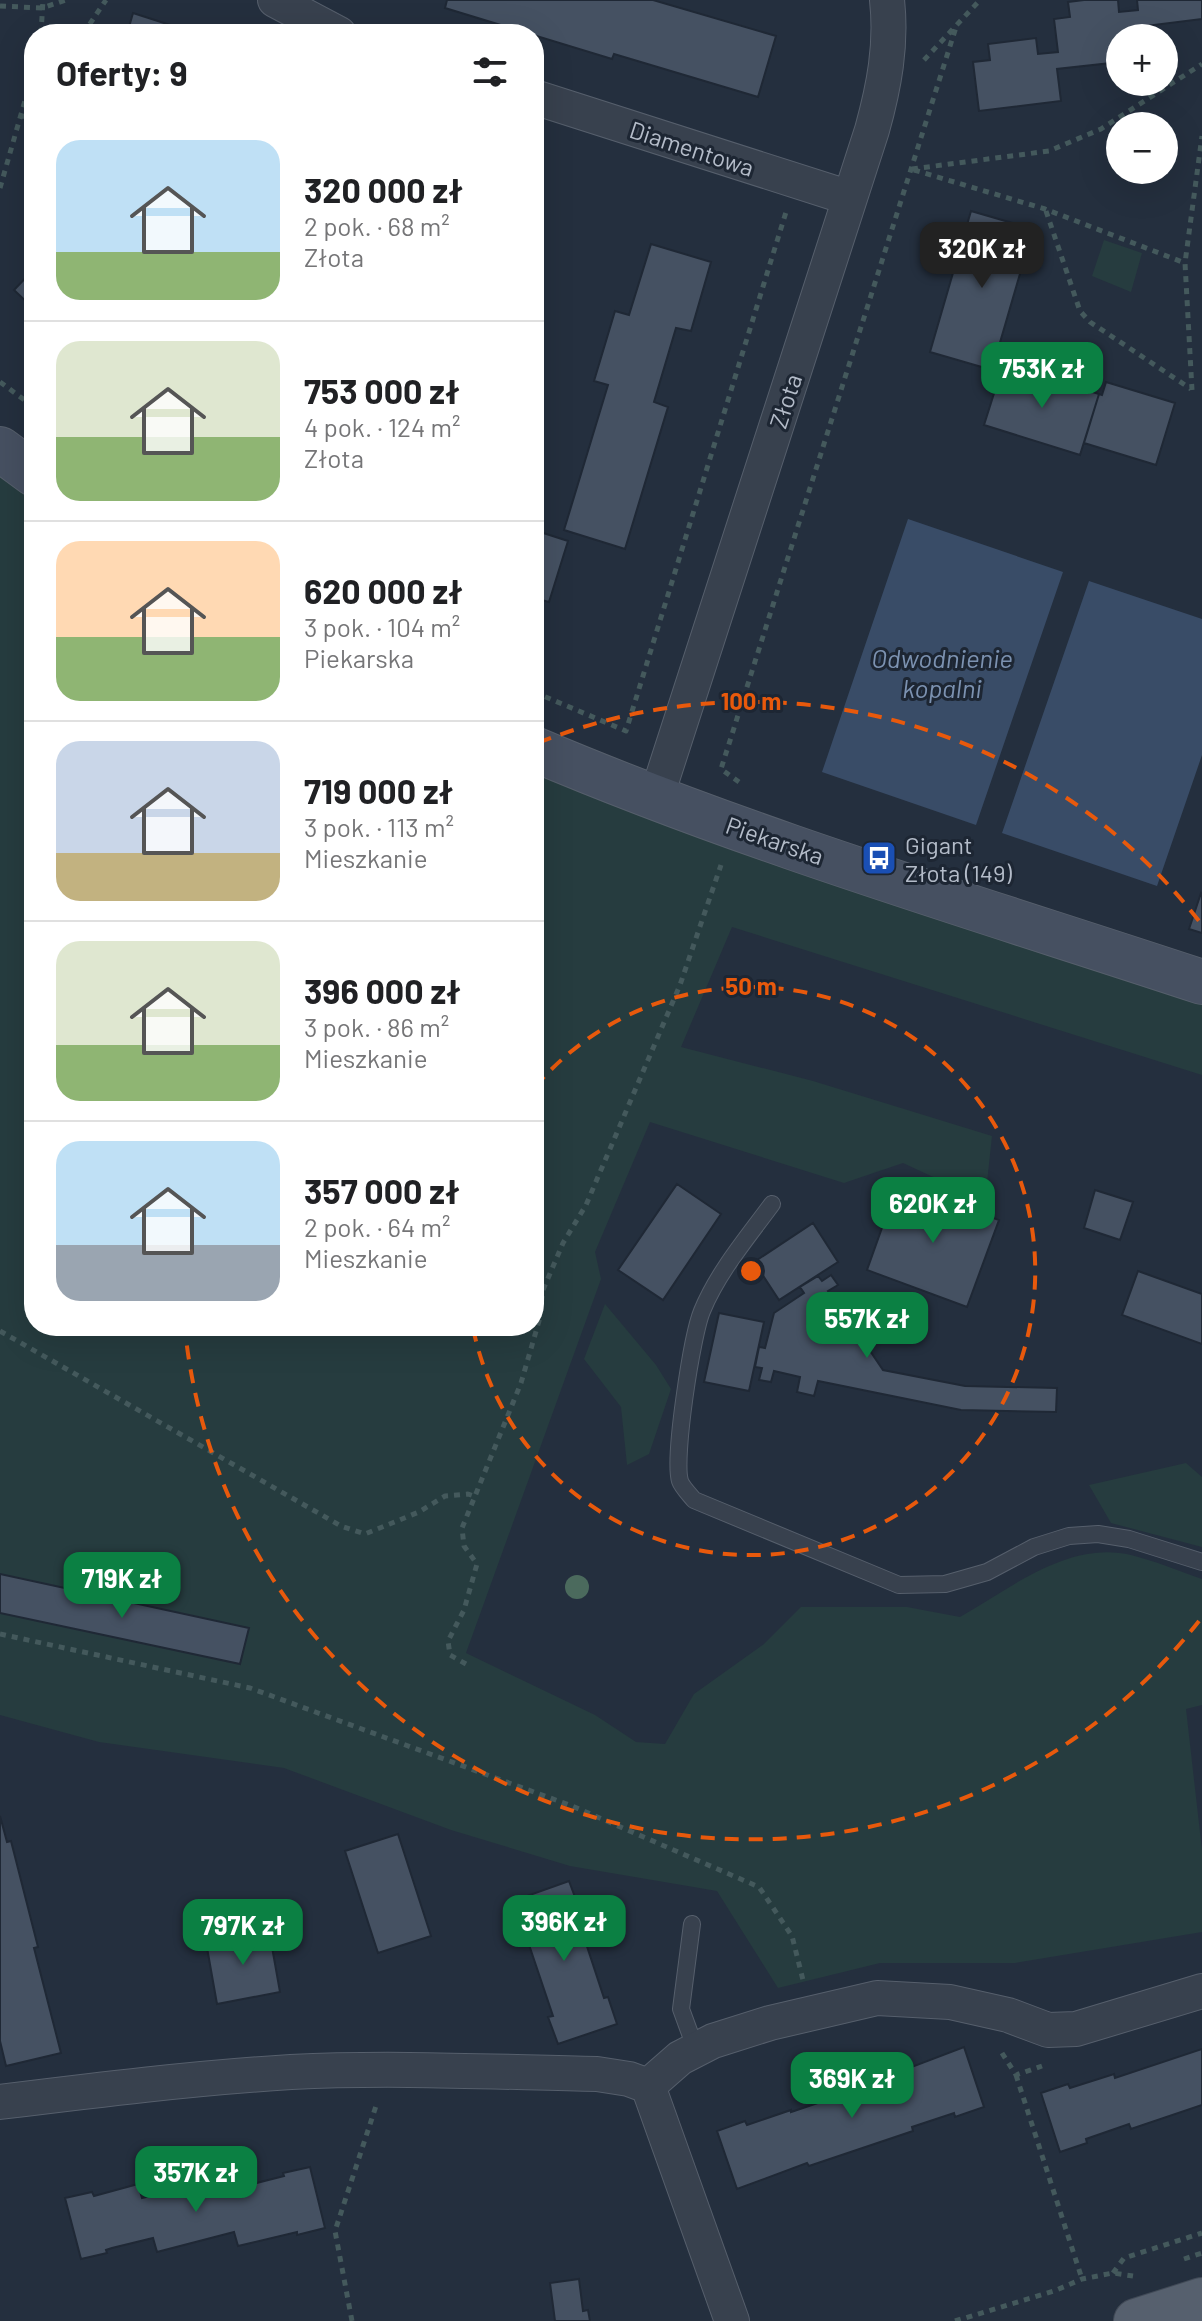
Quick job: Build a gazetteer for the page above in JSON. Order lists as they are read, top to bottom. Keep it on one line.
{"streets":{"street":["Diamentowa","Złota","Piekarska"]},"crossings":[["Diamentowa","Złota"],["Złota","Piekarska"]],"water":["Odwodnienie kopalni"],"places":{"bus stop":["Gigant Złota (149)"]},"page":{"map_buttons":["+","−"],"heading":"Oferty: 9","list":[{"name":"320 000 zł","note":"2 pok. · 68 m² · Złota"},{"name":"753 000 zł","note":"4 pok. · 124 m² · Złota"},{"name":"620 000 zł","note":"3 pok. · 104 m² · Piekarska"},{"name":"719 000 zł","note":"3 pok. · 113 m² · Mieszkanie"},{"name":"396 000 zł","note":"3 pok. · 86 m² · Mieszkanie"},{"name":"357 000 zł","note":"2 pok. · 64 m² · Mieszkanie"}],"price":["320K zł","753K zł","620K zł","557K zł","719K zł","396K zł","797K zł","369K zł","357K zł"]},"rings":["100 m","50 m"]}
